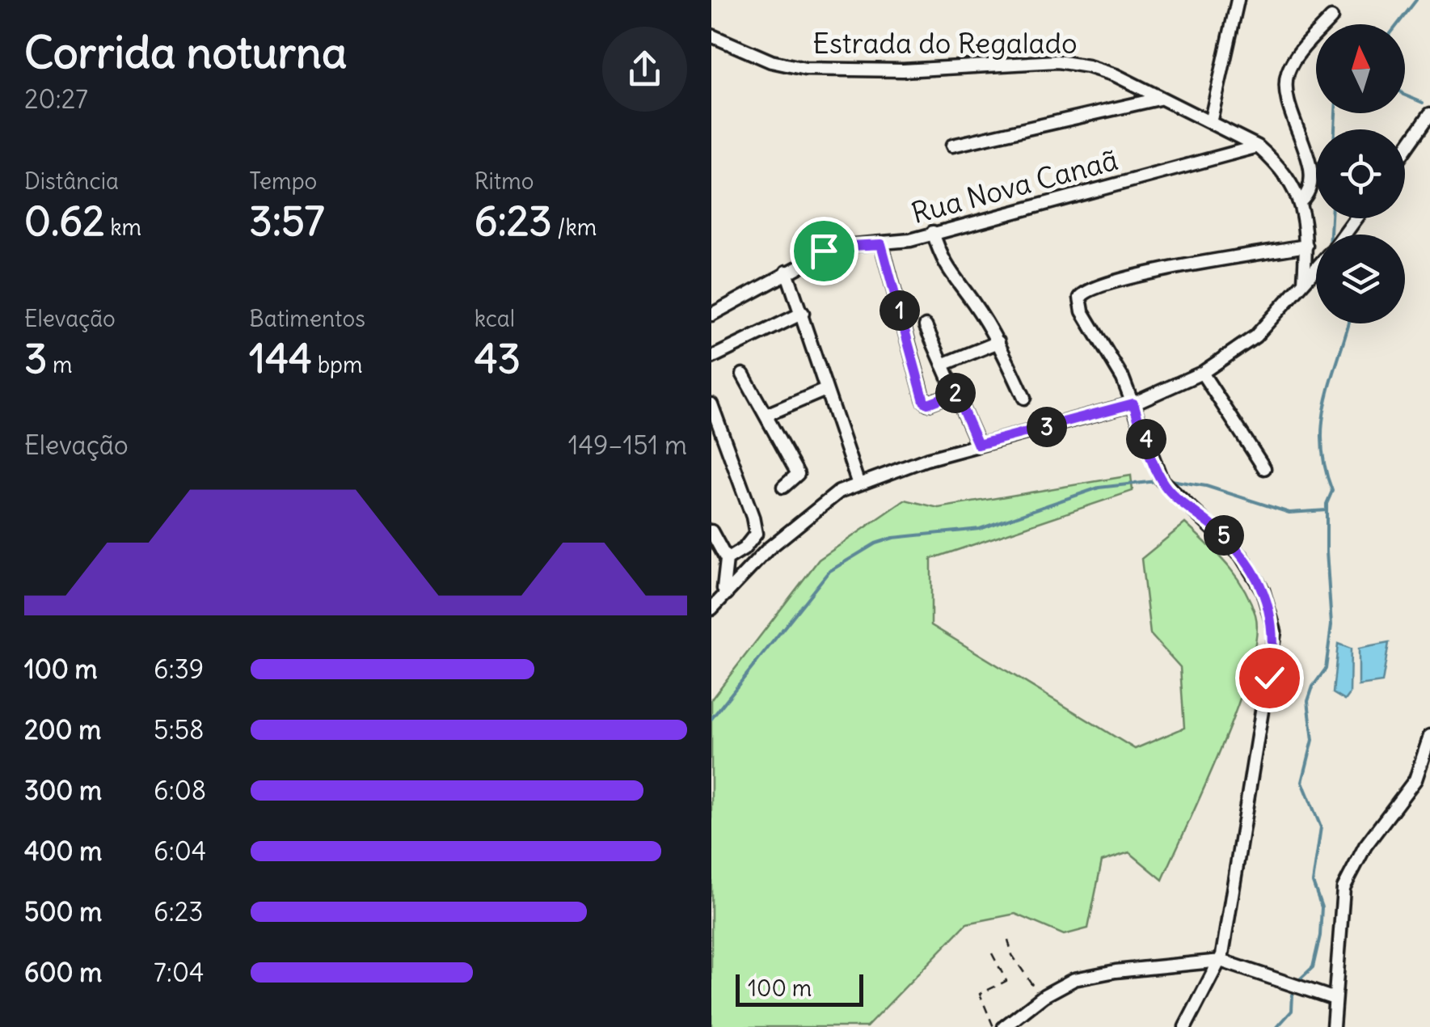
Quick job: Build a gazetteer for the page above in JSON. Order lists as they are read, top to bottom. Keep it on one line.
{"streets":{"street":["Estrada do Regalado","Rua Nova Canaã"]},"crossings":[["Estrada do Regalado","Rua Nova Canaã"]],"scale_bar":"100 m","north":"top","page":{"heading":["Corrida noturna","20:27"],"stats":[["Distância","0.62 km"],["Tempo","3:57"],["Ritmo","6:23 /km"],["Elevação","3 m"],["Batimentos","144 bpm"],["kcal","43"]],"pins":["1","2","3","4","5"],"chart":["Elevação","149–151 m"],"list":[{"name":"100 m","note":"6:39"},{"name":"200 m","note":"5:58"},{"name":"300 m","note":"6:08"},{"name":"400 m","note":"6:04"},{"name":"500 m","note":"6:23"},{"name":"600 m","note":"7:04"}],"scale":"100 m"}}
